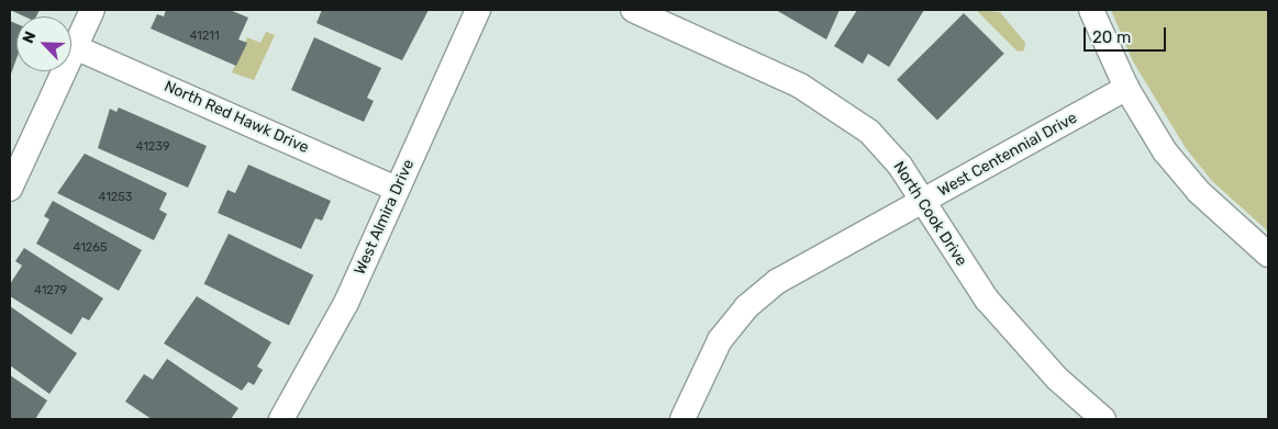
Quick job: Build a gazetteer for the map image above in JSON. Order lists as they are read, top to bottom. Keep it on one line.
{"streets":{"street":["North Red Hawk Drive","West Centennial Drive","North Cook Drive","West Almira Drive"]},"crossings":[["North Red Hawk Drive","West Almira Drive"],["West Centennial Drive","North Cook Drive"]],"house_numbers":["41211","41239","41253","41265","41279"],"scale_bar":"20 m","north":"top left"}
